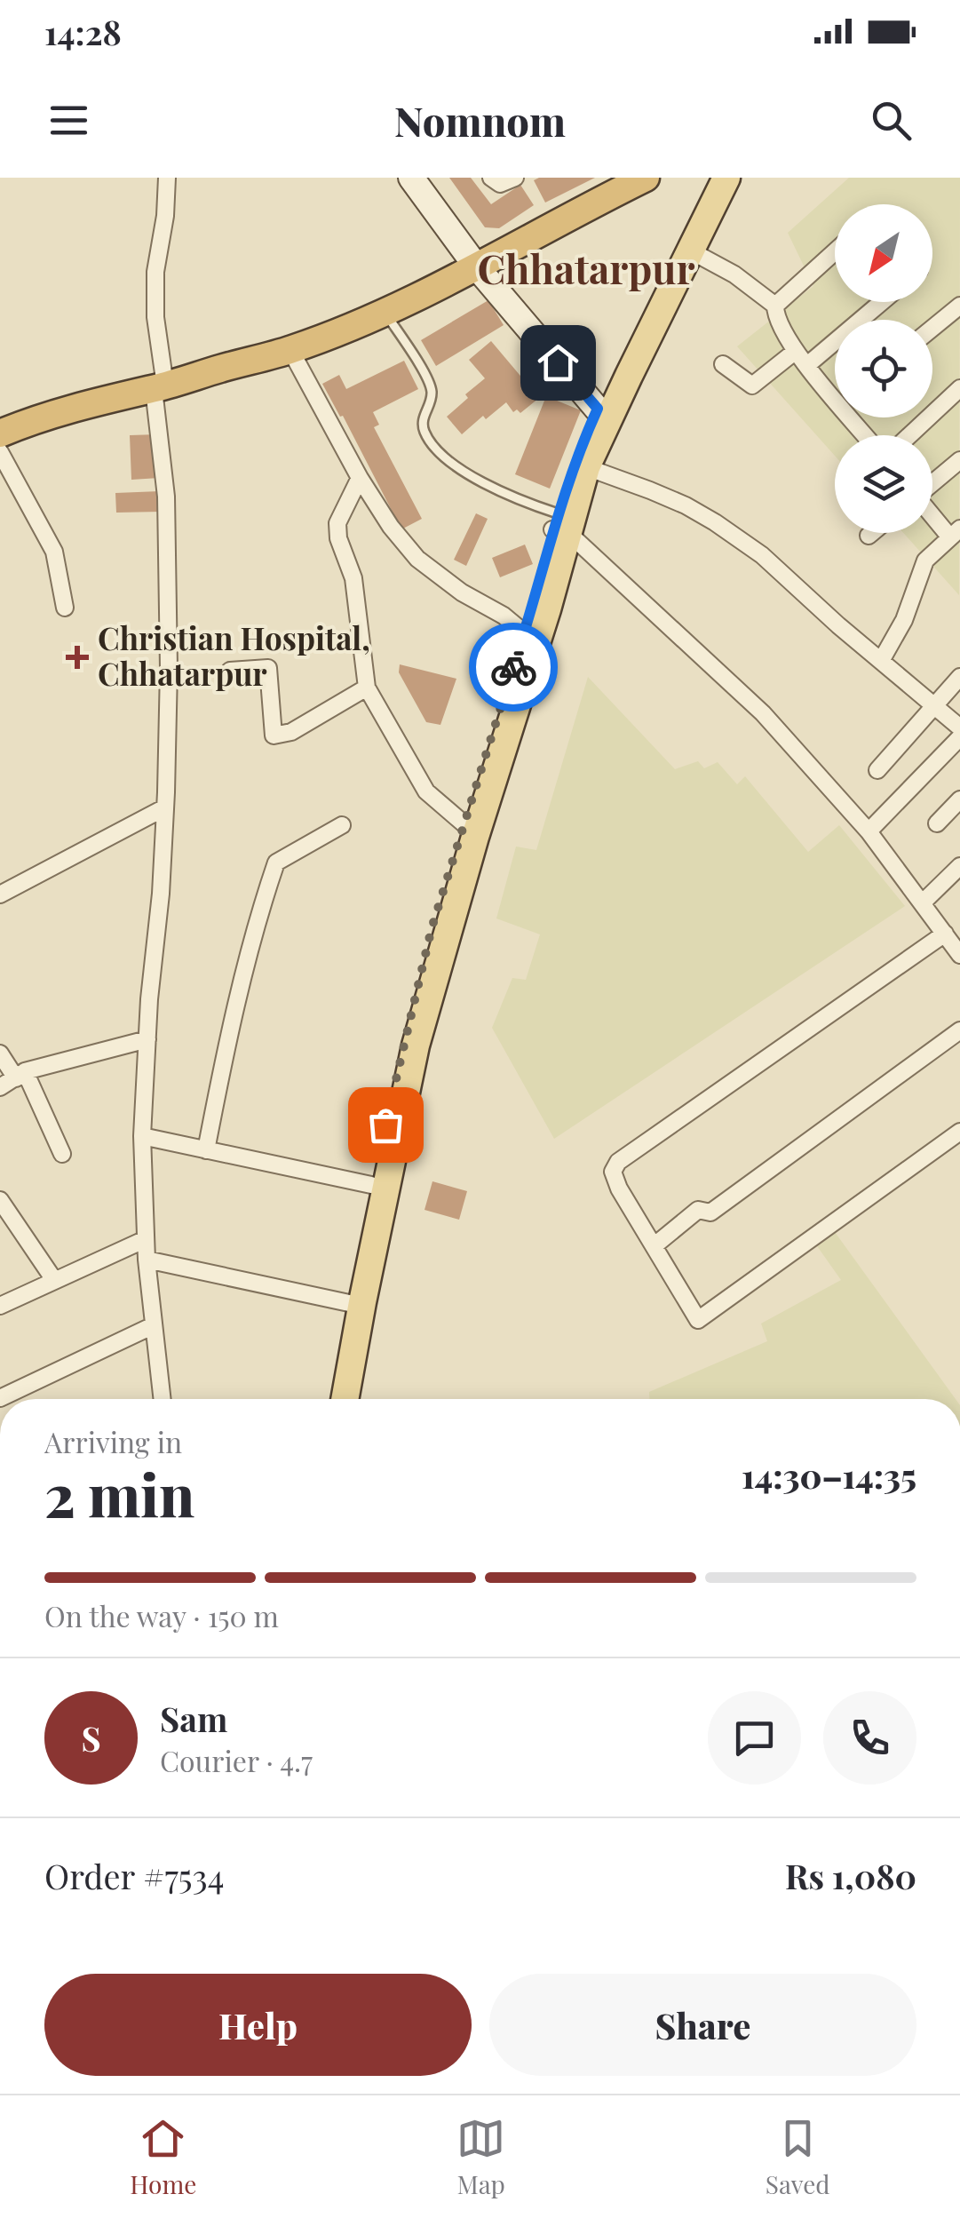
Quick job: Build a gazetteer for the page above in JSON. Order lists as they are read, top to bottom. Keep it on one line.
{"districts":["Chhatarpur"],"places":{"health":["Christian Hospital, Chhatarpur"]},"north":"bottom left","page":{"status":"14:28","header":"Nomnom","heading":["2 min","Arriving in","14:30–14:35"],"panel":["Sam","Courier · 4.7","Order #7534","Rs 1,080"],"bar":"On the way · 150 m","round":"S","buttons":["Help","Share"],"tabs":["Home","Map","Saved"]}}
